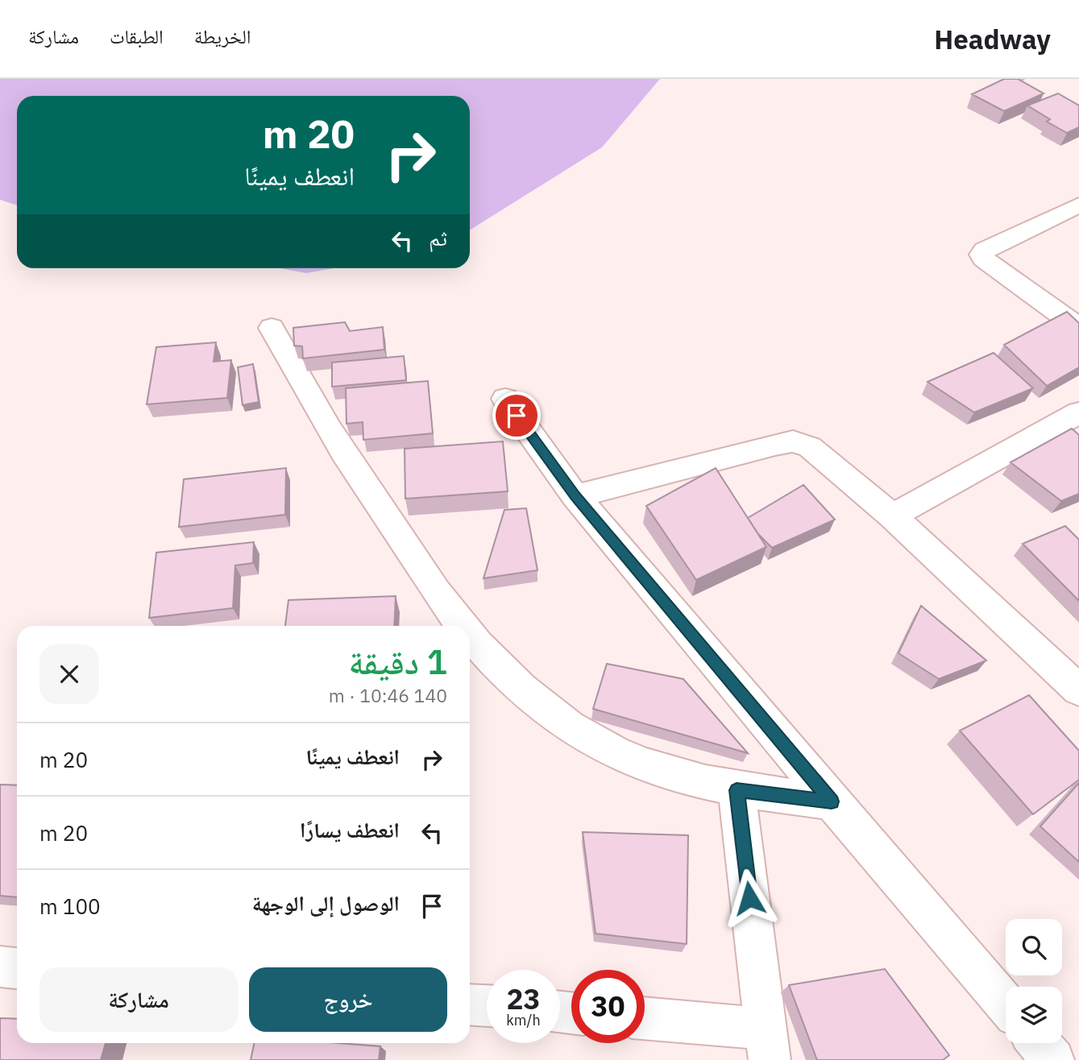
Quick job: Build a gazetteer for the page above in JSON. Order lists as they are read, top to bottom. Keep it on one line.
{"page":{"header":"Headway","nav":["الخريطة","الطبقات","مشاركة"],"turn":["20 m","انعطف يمينًا"],"then":"ثم","heading":["1 دقيقة","140 m · 10:46"],"list":[{"name":"انعطف يمينًا","value":"20 m"},{"name":"انعطف يسارًا","value":"20 m"},{"name":"الوصول إلى الوجهة","value":"100 m"}],"buttons":["خروج","مشاركة"],"speed":"23 km/h","limit":"30"}}
